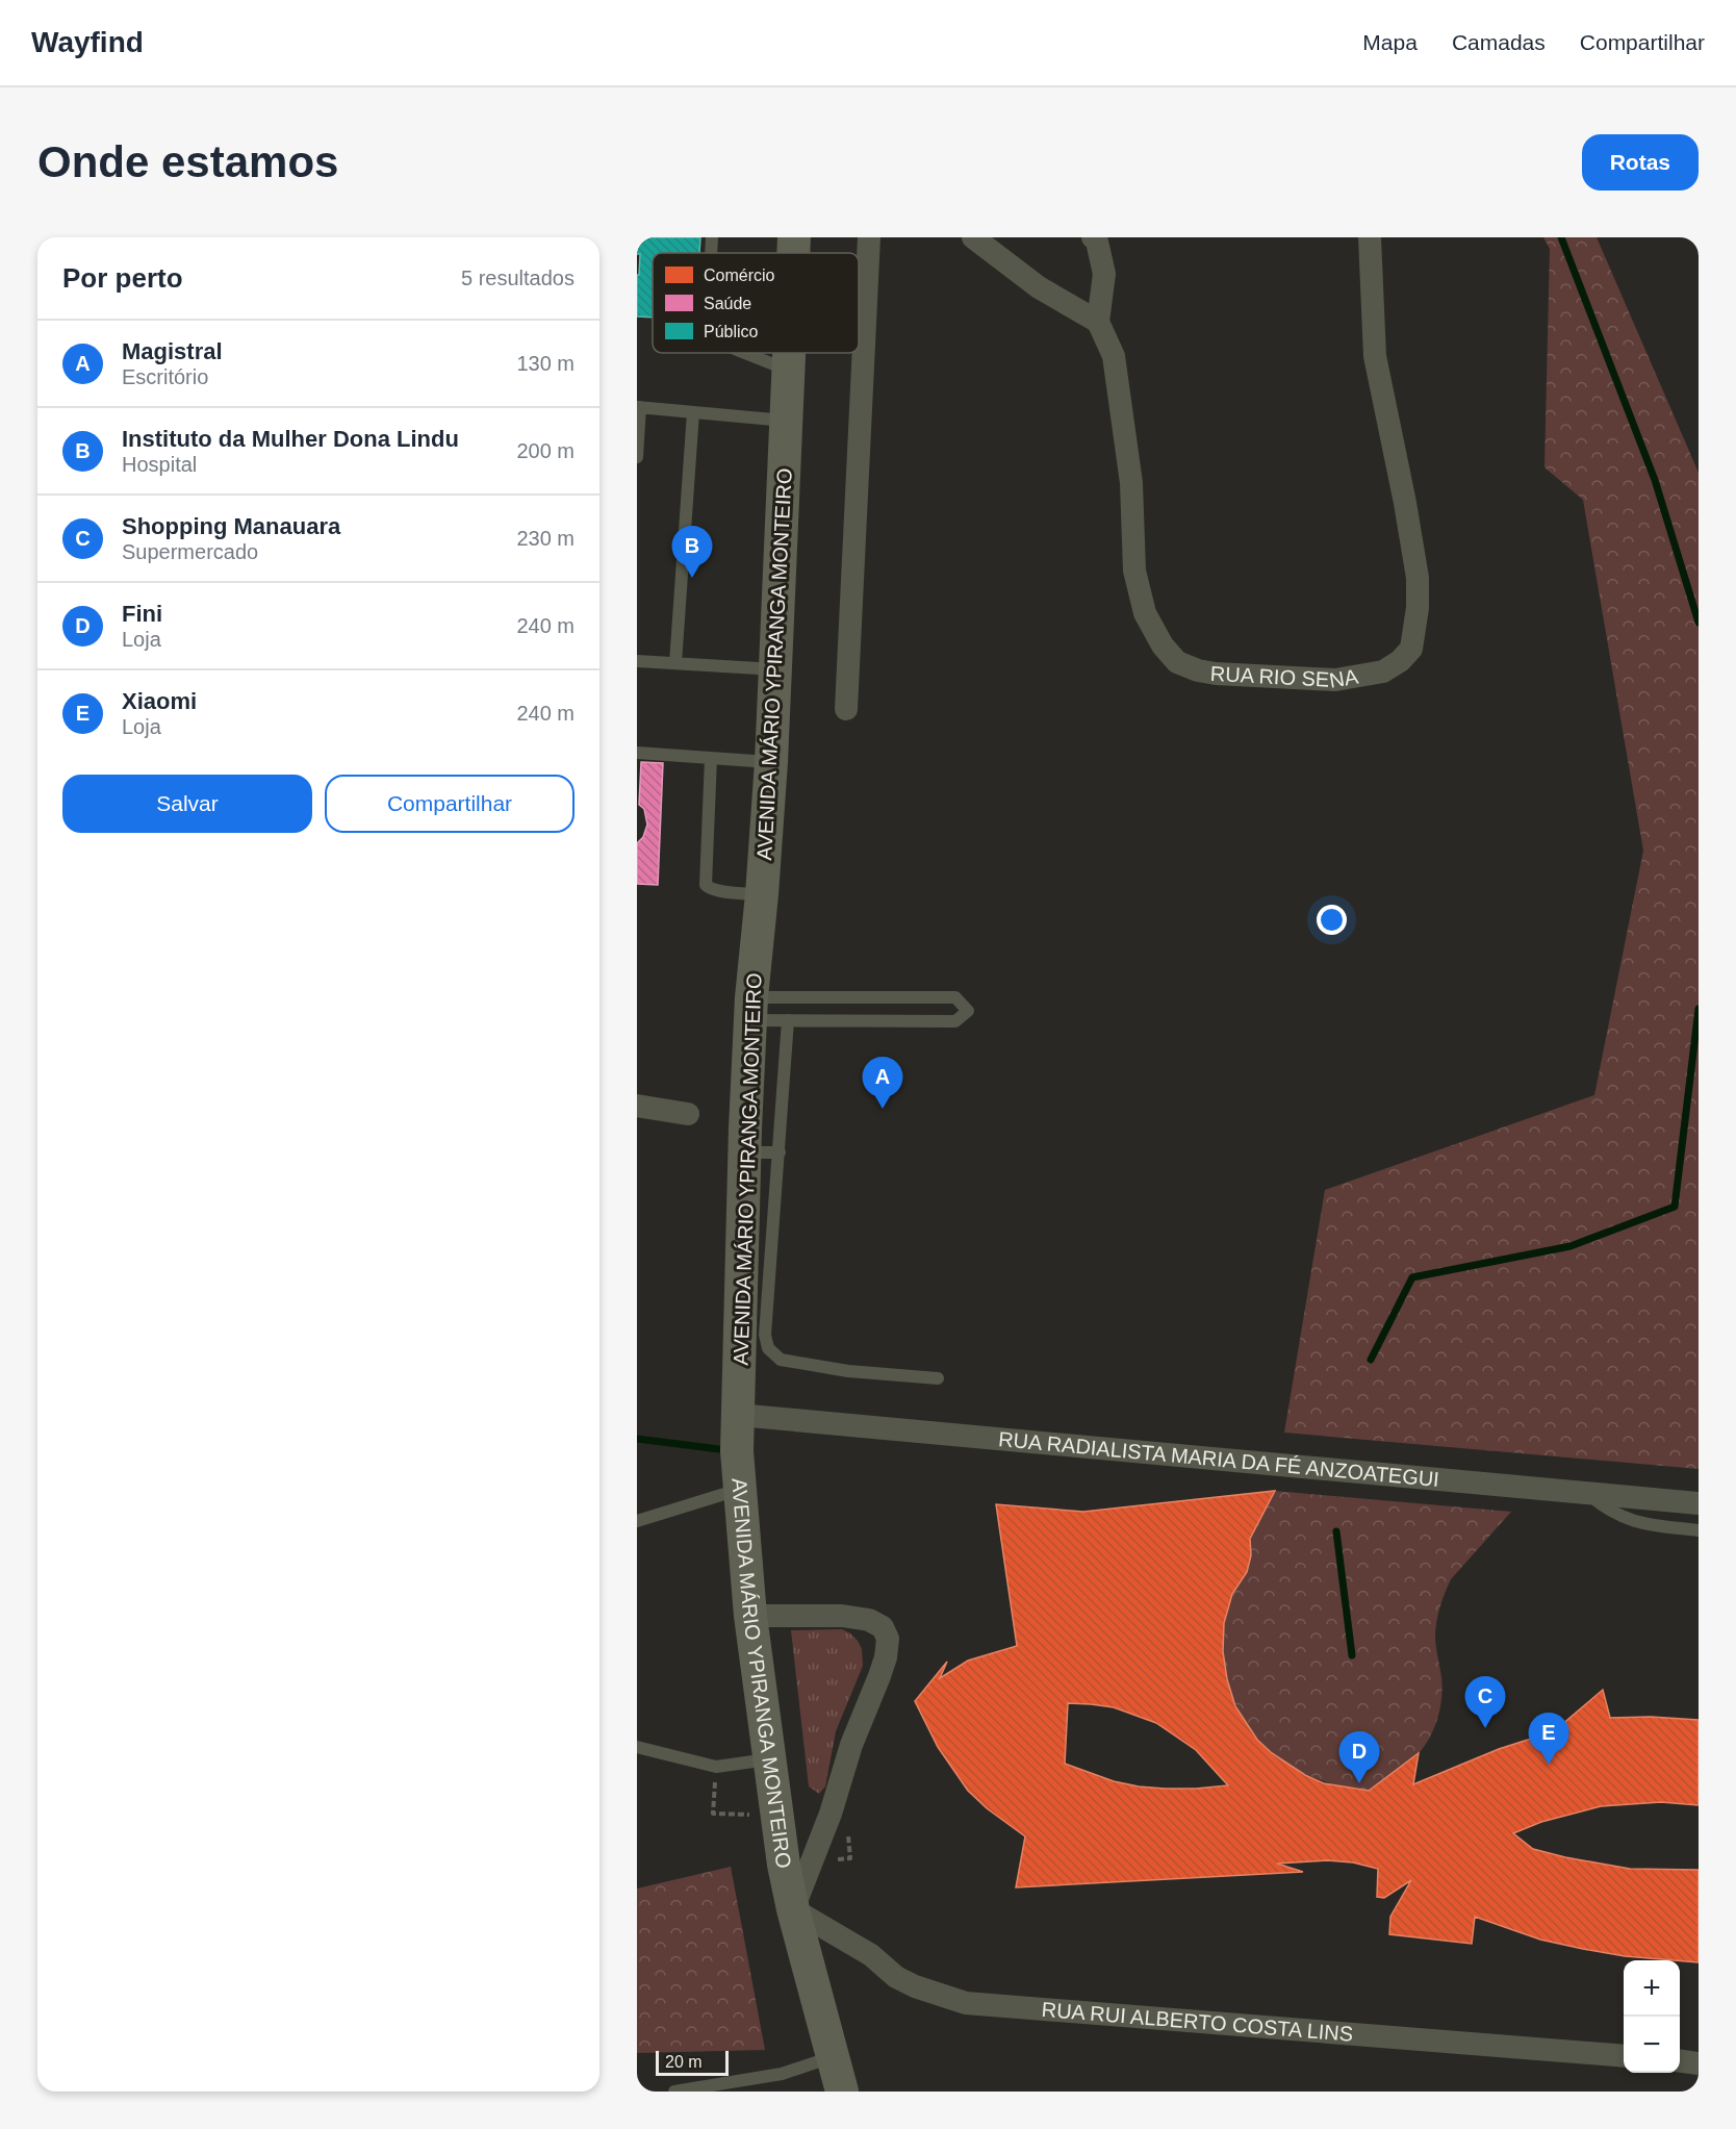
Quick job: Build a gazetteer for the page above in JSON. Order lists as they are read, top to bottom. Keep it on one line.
{"streets":{"main road":["AVENIDA MÁRIO YPIRANGA MONTEIRO"],"street":["RUA RIO SENA","RUA RADIALISTA MARIA DA FÉ ANZOATEGUI","RUA RUI ALBERTO COSTA LINS"]},"crossings":[["AVENIDA MÁRIO YPIRANGA MONTEIRO","RUA RADIALISTA MARIA DA FÉ ANZOATEGUI"],["AVENIDA MÁRIO YPIRANGA MONTEIRO","RUA RUI ALBERTO COSTA LINS"]],"legend":["Comércio","Saúde","Público"],"scale_bar":"20 m","page":{"header":"Wayfind","nav":["Mapa","Camadas","Compartilhar"],"buttons":["Rotas",["Salvar","Compartilhar"]],"title":"Onde estamos","heading":["Por perto","5 resultados"],"list":[{"mark":"A","name":"Magistral","note":"Escritório","value":"130 m"},{"mark":"B","name":"Instituto da Mulher Dona Lindu","note":"Hospital","value":"200 m"},{"mark":"C","name":"Shopping Manauara","note":"Supermercado","value":"230 m"},{"mark":"D","name":"Fini","note":"Loja","value":"240 m"},{"mark":"E","name":"Xiaomi","note":"Loja","value":"240 m"}],"pins":["B","A","C","E","D"],"map_buttons":["+","−"],"scale":"20 m"}}
